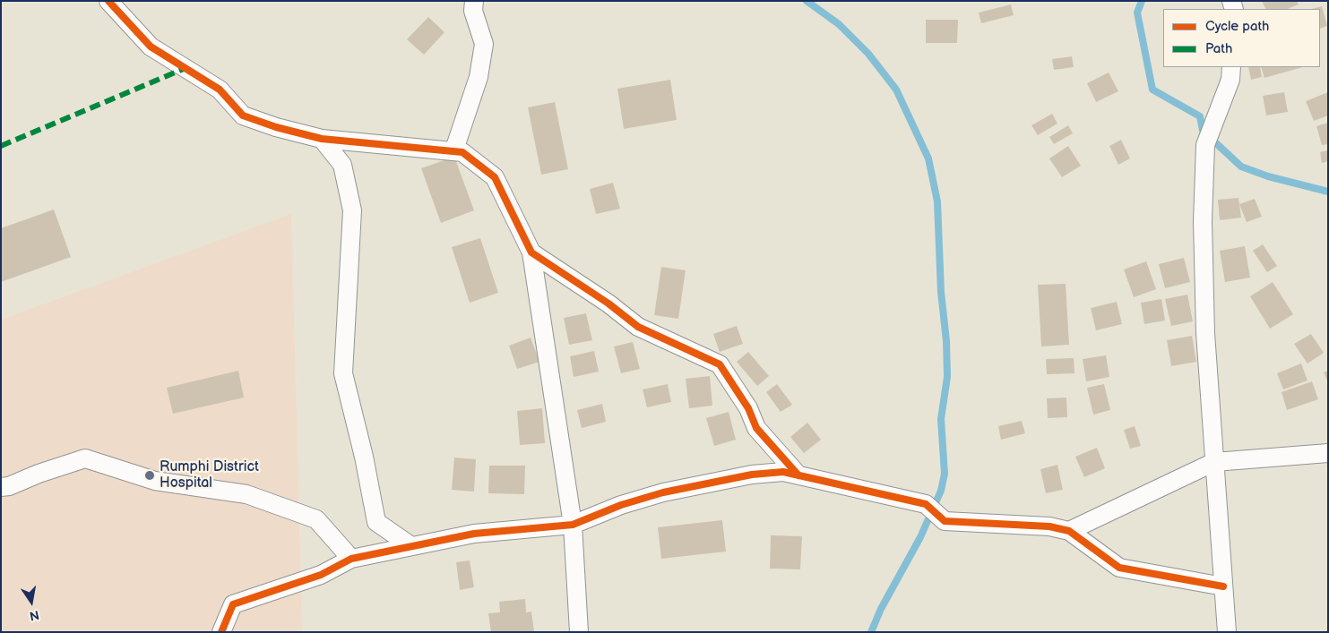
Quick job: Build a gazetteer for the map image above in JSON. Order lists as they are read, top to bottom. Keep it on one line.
{"places":["Rumphi District Hospital"],"legend":["Cycle path","Path"],"north":"bottom"}
